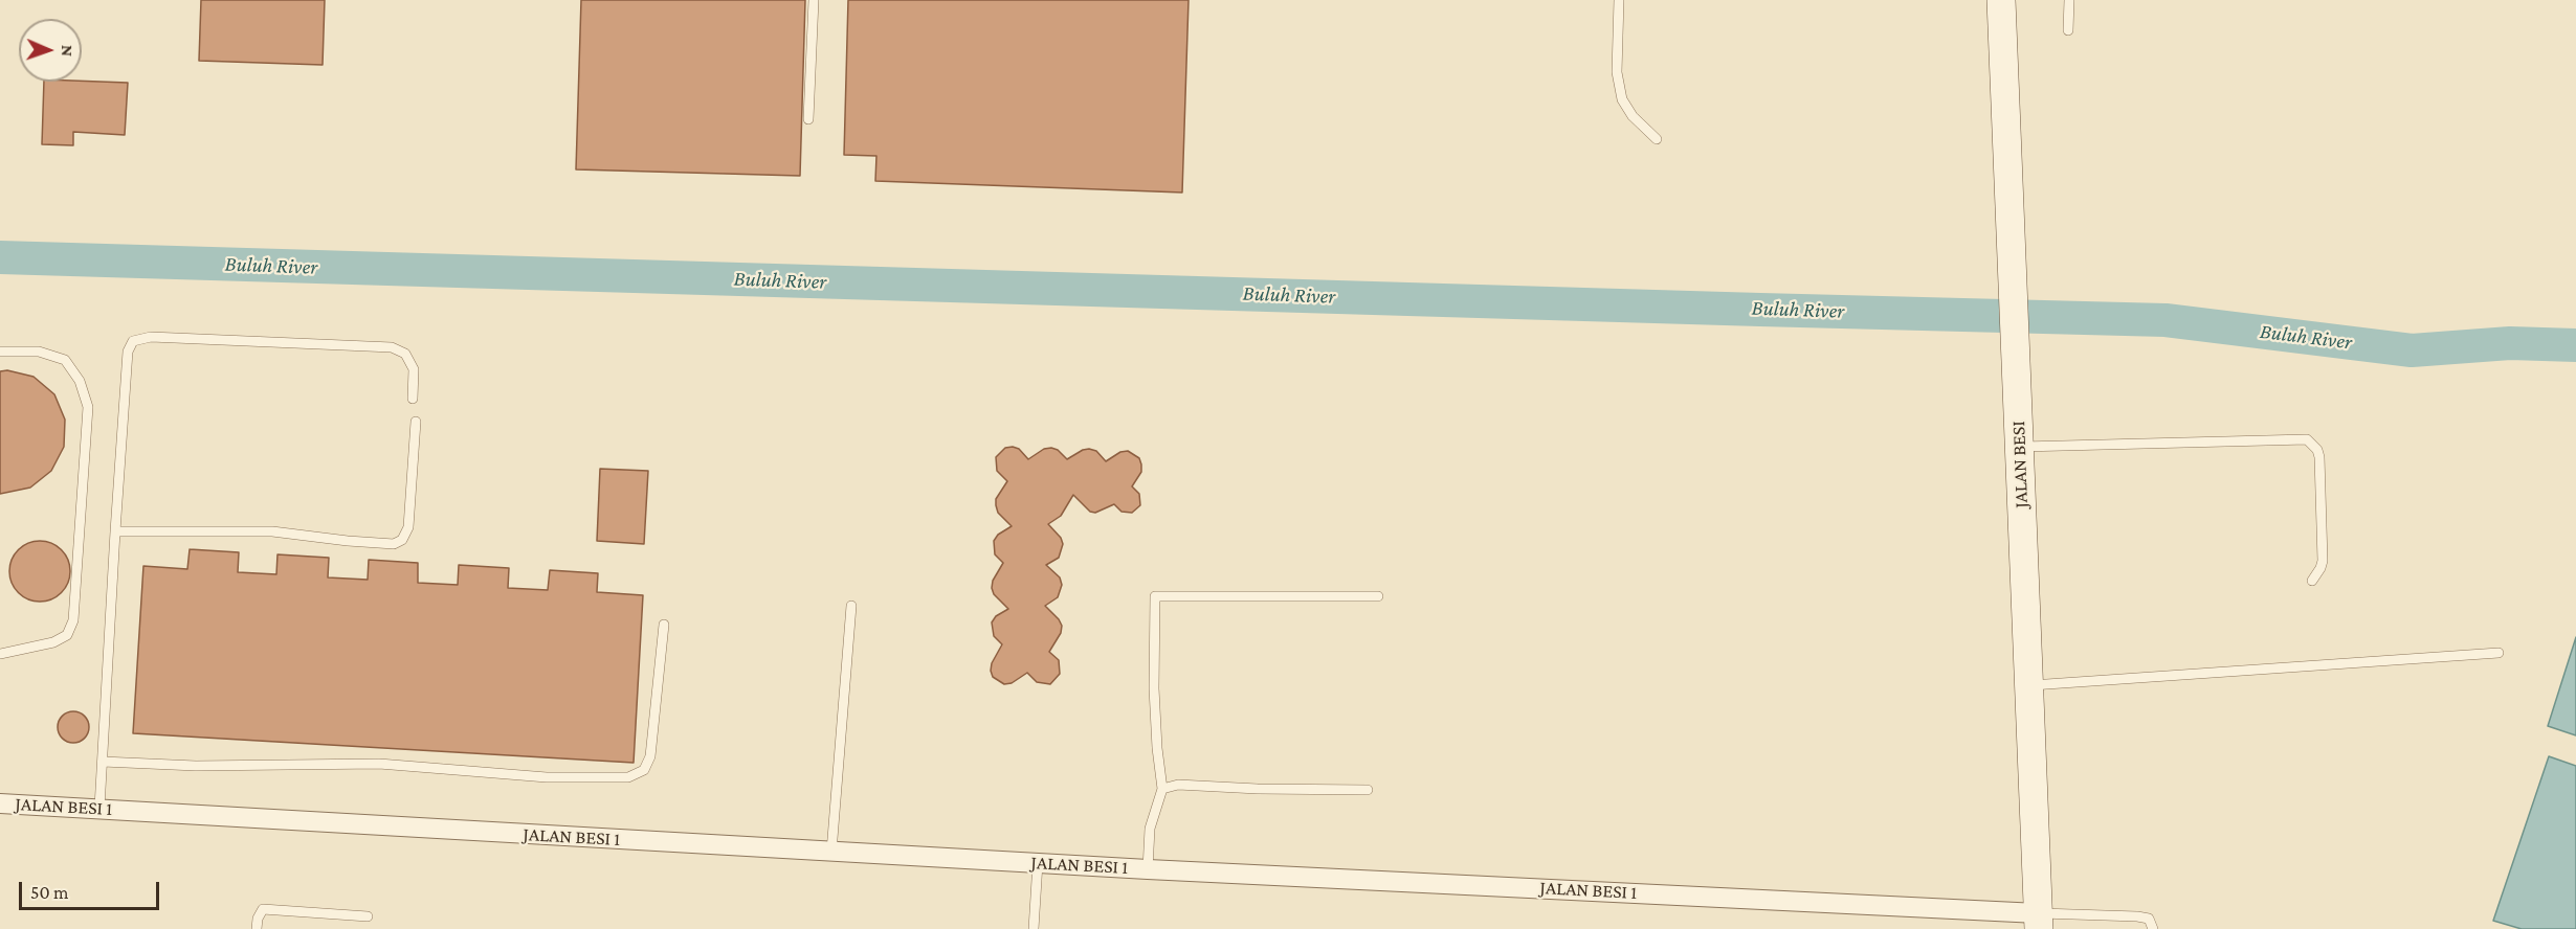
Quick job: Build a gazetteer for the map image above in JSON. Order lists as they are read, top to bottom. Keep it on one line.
{"streets":{"street":["JALAN BESI","JALAN BESI 1"]},"crossings":[["JALAN BESI","JALAN BESI 1"]],"water":["Buluh River"],"scale_bar":"50 m","north":"right"}
